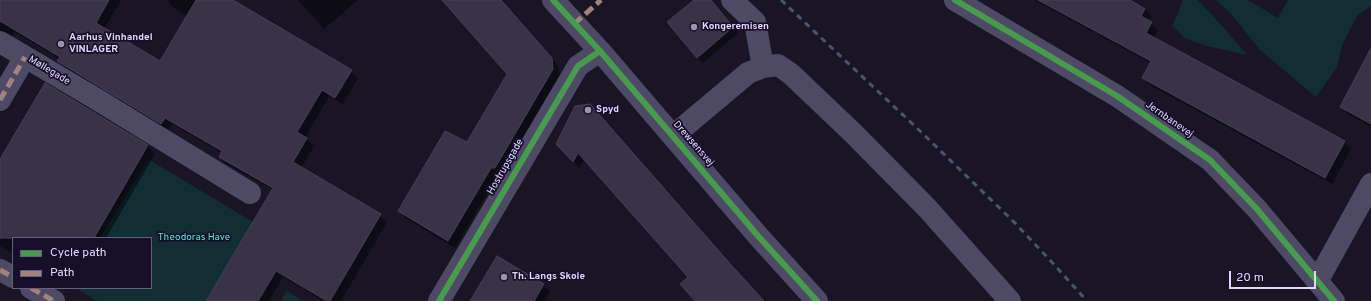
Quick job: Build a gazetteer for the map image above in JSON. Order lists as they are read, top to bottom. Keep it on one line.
{"streets":{"street":["Møllegade","Jernbanevej","Drewsensvej","Hostrupsgade"]},"crossings":[["Drewsensvej","Hostrupsgade"]],"parks":["Theodoras Have"],"places":["Kongeremisen","Aarhus Vinhandel VINLAGER","Spyd","Th. Langs Skole"],"legend":["Cycle path","Path"],"scale_bar":"20 m"}
